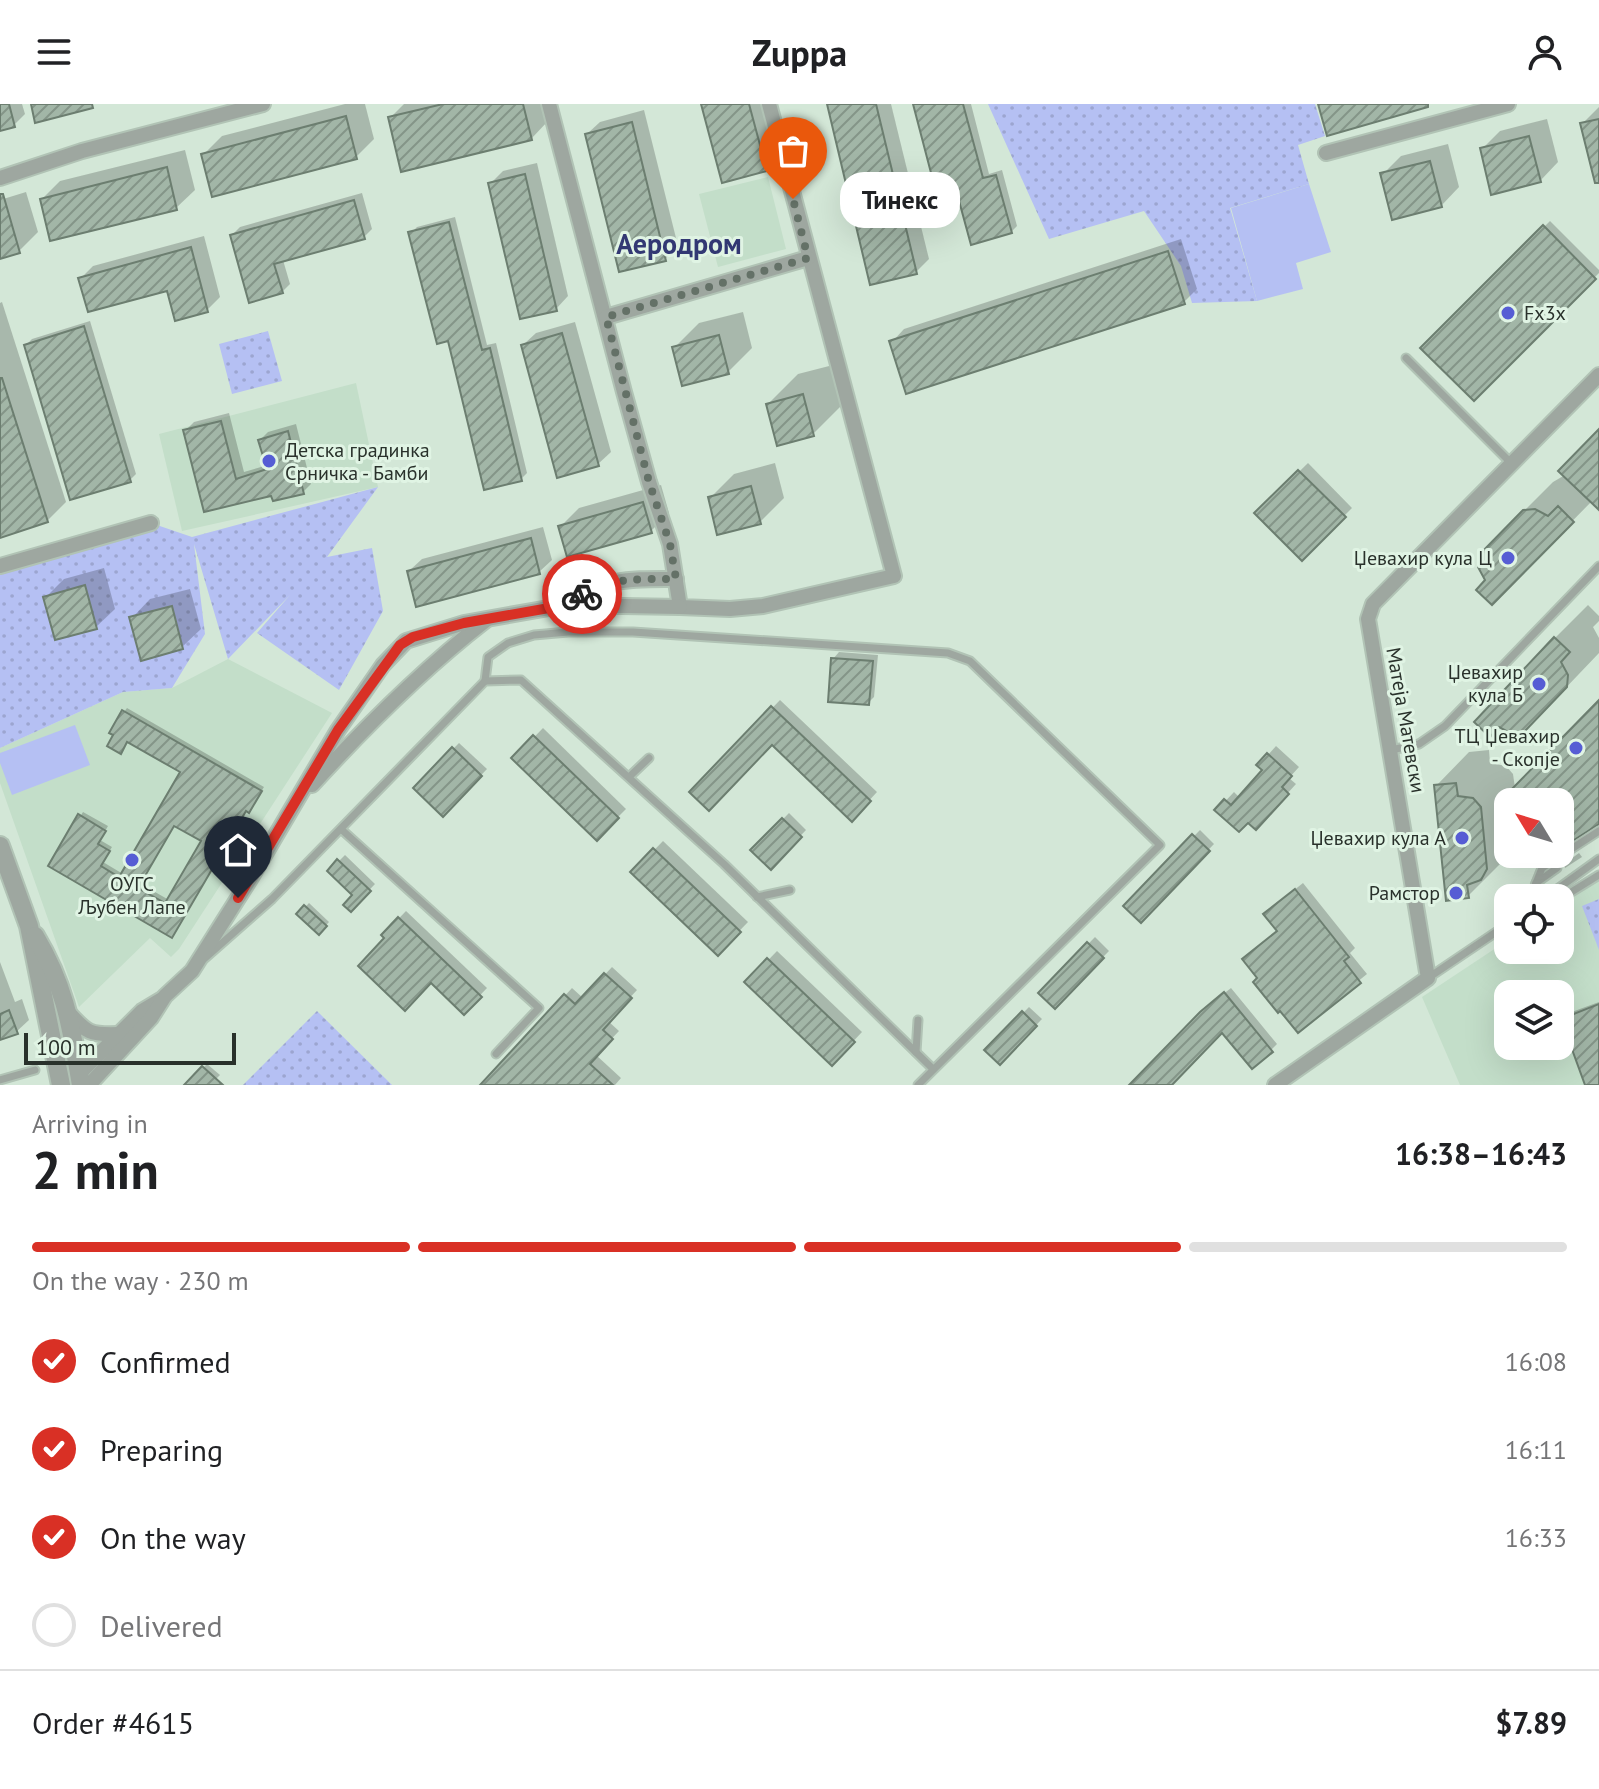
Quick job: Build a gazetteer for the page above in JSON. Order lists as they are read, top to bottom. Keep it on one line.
{"streets":{"street":["Матеја Матевски"]},"districts":["Аеродром"],"places":["Тинекс","Fx3x","Детска градинка Срничка - Бамби","Џевахир кула Ц","Џевахир кула Б","ТЦ Џевахир - Скопје","Џевахир кула А","ОУГС Љубен Лапе","Рамстор"],"scale_bar":"100 m","north":"top left","page":{"header":"Zuppa","bubble":"Тинекс","scale":"100 m","heading":["2 min","Arriving in","16:38–16:43"],"panel":["Order #4615","$7.89"],"bar":"On the way · 230 m","list":[["Confirmed","16:08"],["Preparing","16:11"],["On the way","16:33"],"Delivered"]}}
